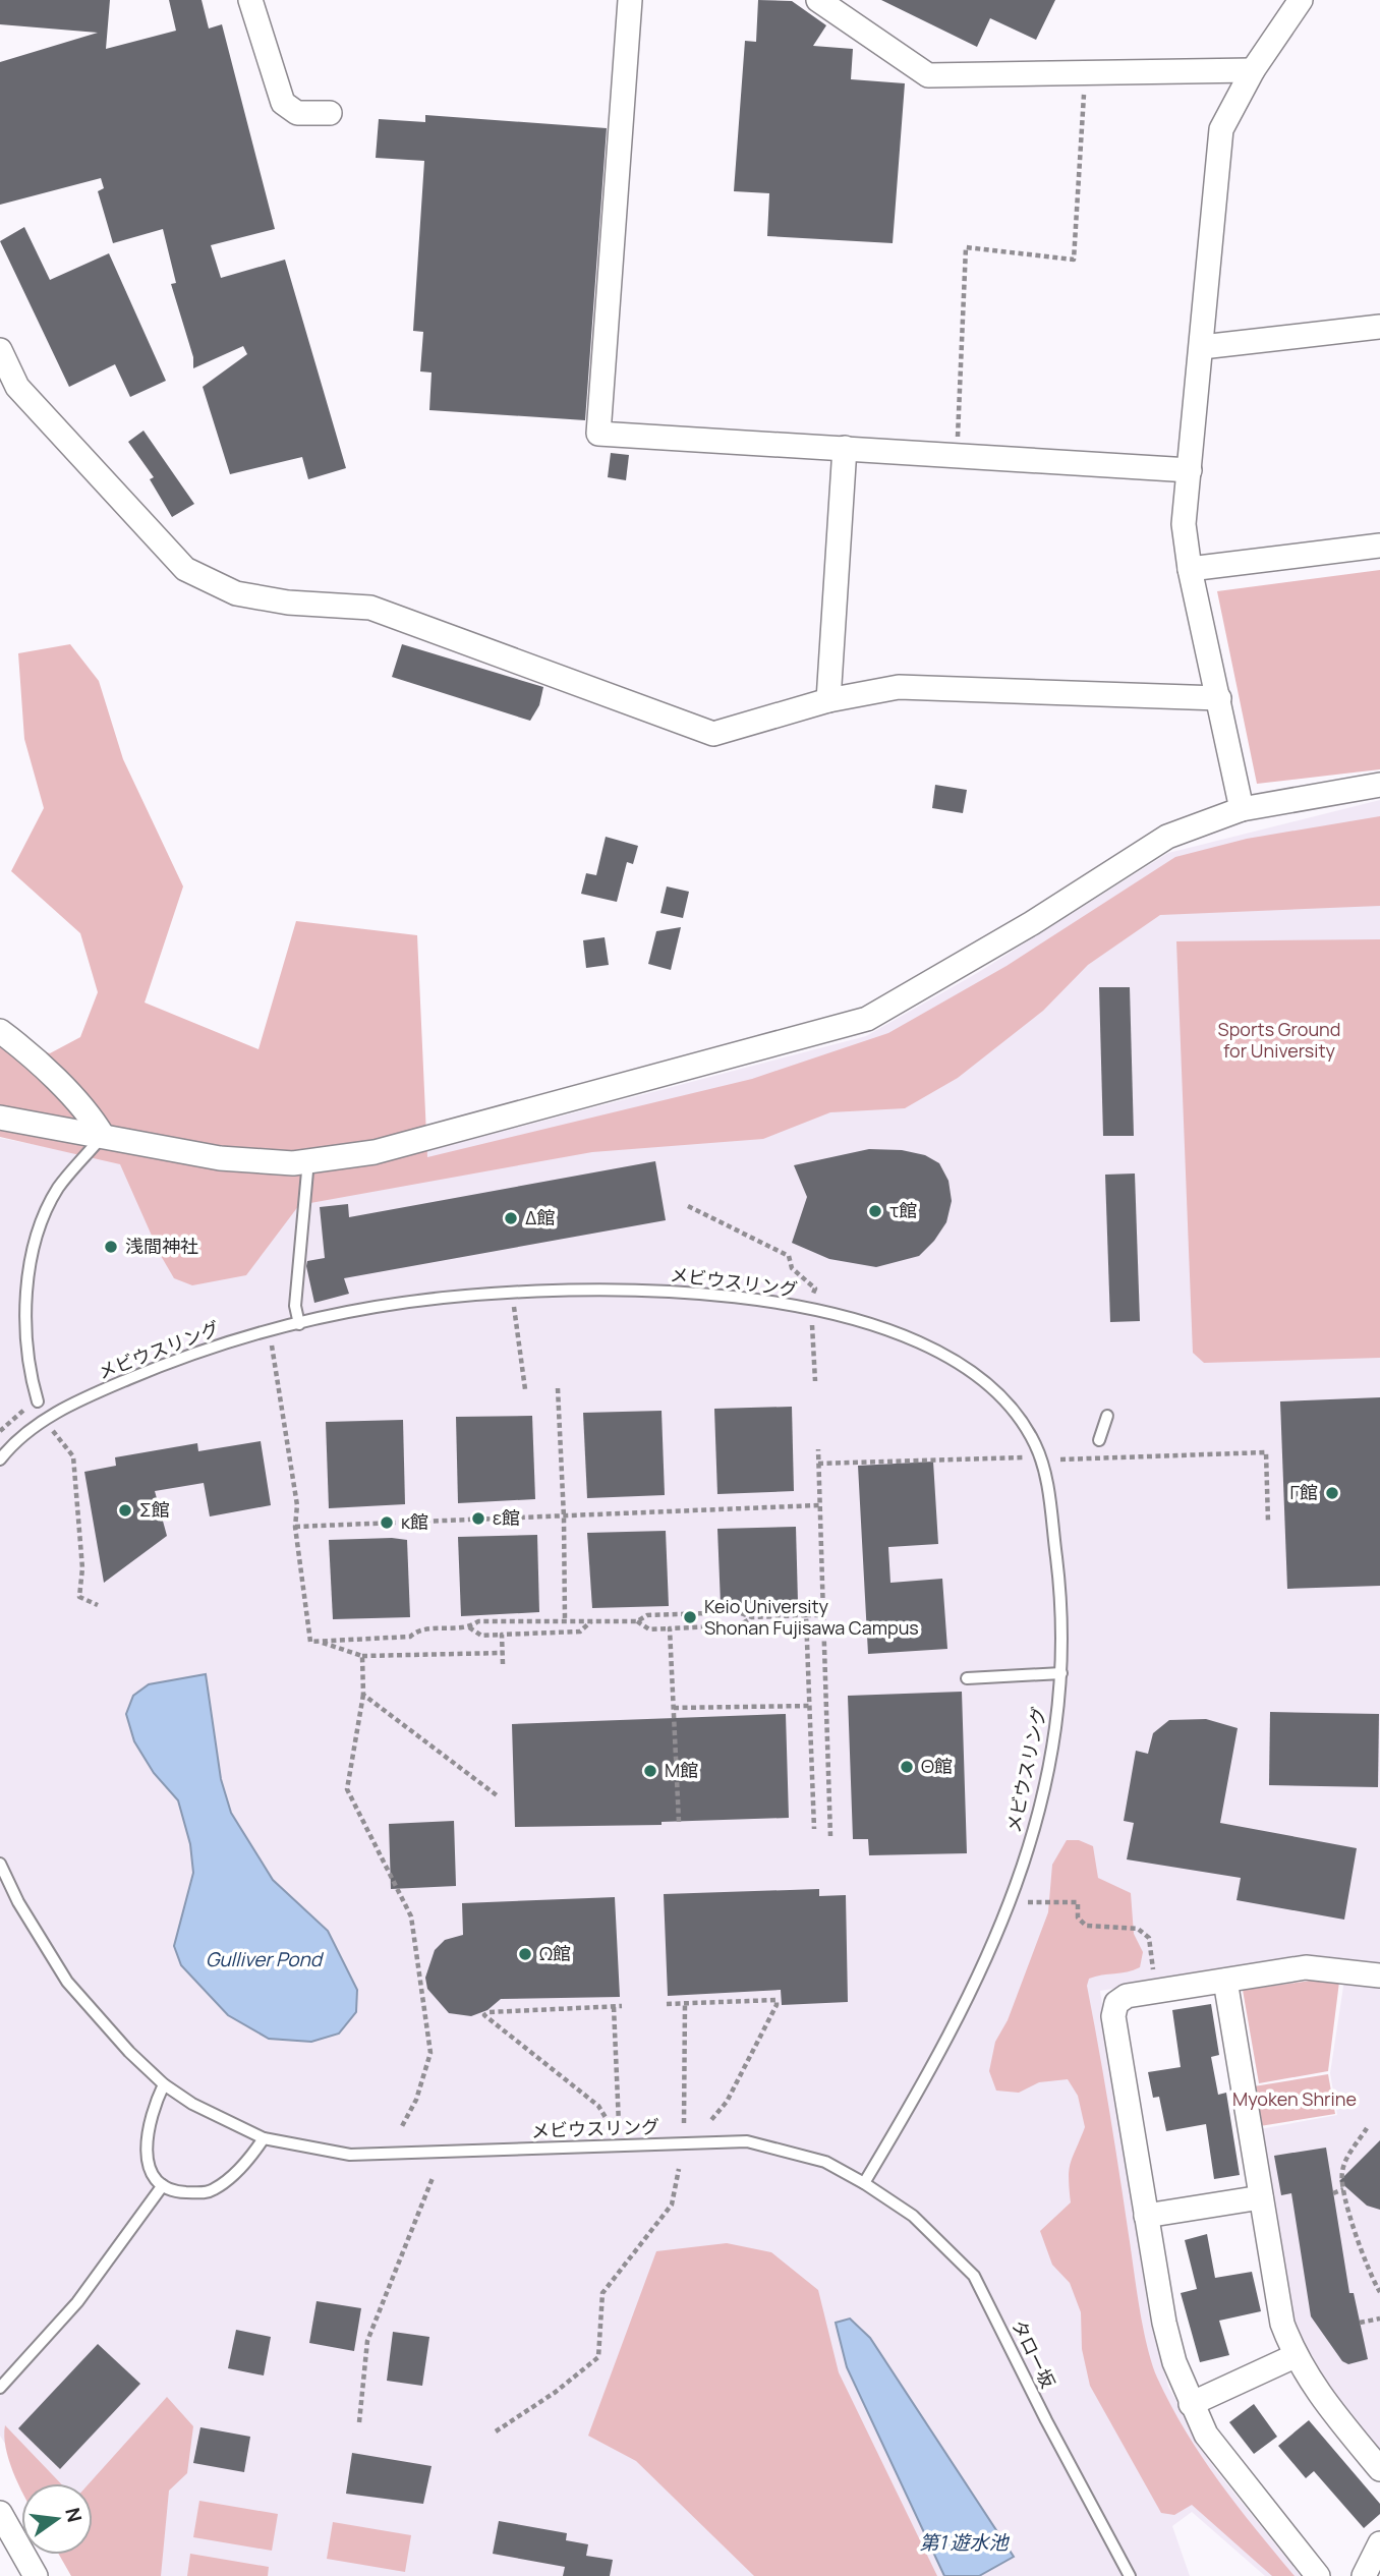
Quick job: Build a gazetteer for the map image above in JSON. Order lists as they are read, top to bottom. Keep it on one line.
{"streets":{"lane":["メビウスリング","タロー坂"]},"crossings":[["メビウスリング","タロー坂"]],"water":["Gulliver Pond","第1 遊水池"],"parks":["Sports Ground for University","Myoken Shrine"],"places":["τ館","Δ館","浅間神社","Γ館","Σ館","ε館","κ館","Keio University Shonan Fujisawa Campus","Θ館","Μ館","Ω館"],"north":"right"}
